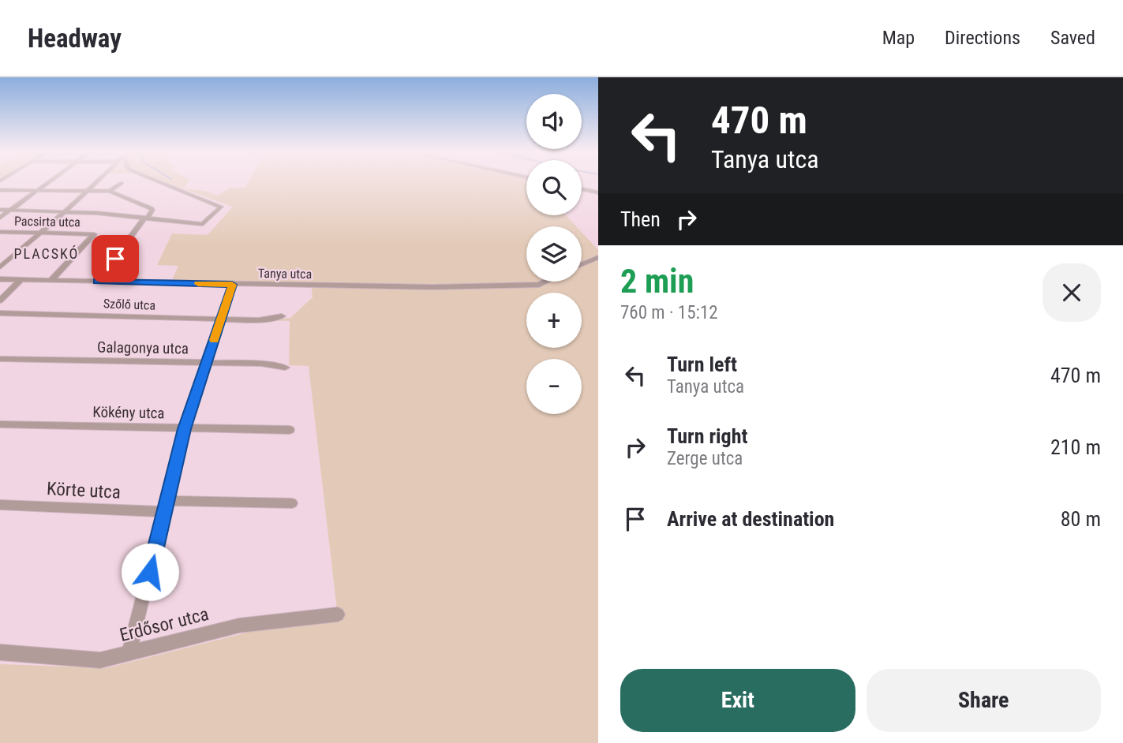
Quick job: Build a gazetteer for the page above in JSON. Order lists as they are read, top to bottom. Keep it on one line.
{"streets":{"street":["Pacsirta utca","Tanya utca","Szőlő utca","Galagonya utca","Kökény utca","Körte utca","Erdősor utca"]},"crossings":[["Pacsirta utca","Tanya utca"]],"districts":["PLACSKÓ"],"page":{"header":"Headway","nav":["Map","Directions","Saved"],"turn":["470 m","Tanya utca"],"map_buttons":["+","−"],"then":"Then","heading":["2 min","760 m · 15:12"],"list":[{"name":"Turn left","note":"Tanya utca","value":"470 m"},{"name":"Turn right","note":"Zerge utca","value":"210 m"},{"name":"Arrive at destination","value":"80 m"}],"buttons":["Exit","Share"]}}
